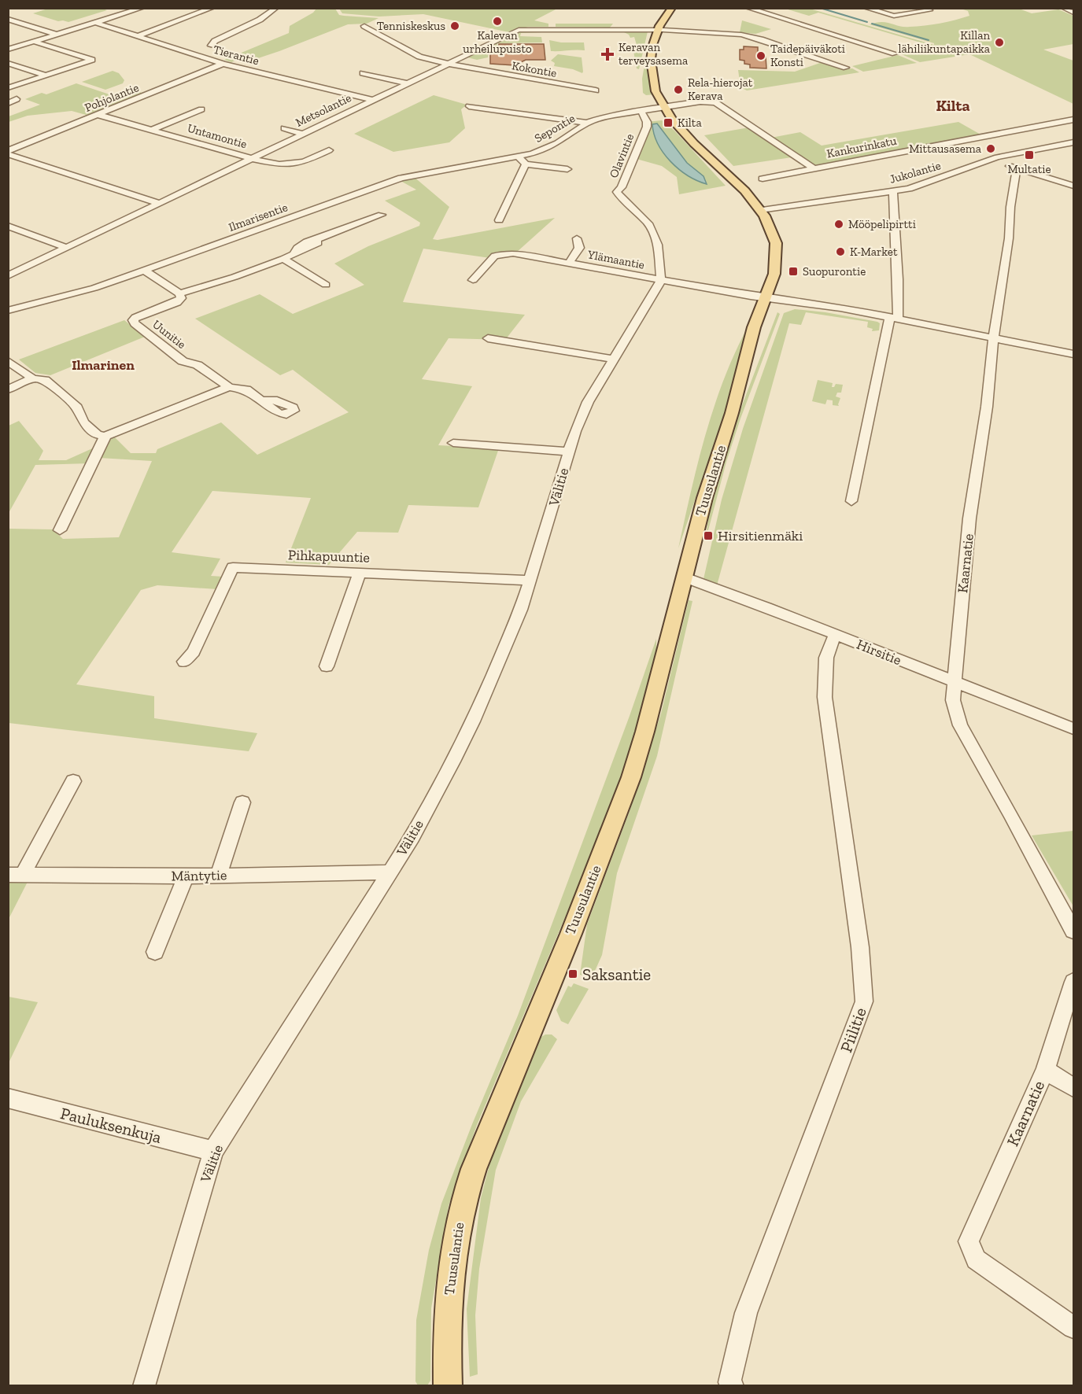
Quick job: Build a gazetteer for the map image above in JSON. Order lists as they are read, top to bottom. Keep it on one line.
{"streets":{"main road":["Tuusulantie"],"street":["Tierantie","Kokontie","Pohjolantie","Metsolantie","Sepontie","Untamontie","Kankurinkatu","Olavintie","Jukolantie","Ilmarisentie","Ylämaantie","Uunitie","Välitie","Pihkapuuntie","Kaarnatie","Hirsitie","Mäntytie","Piilitie","Pauluksenkuja"]},"crossings":[["Tierantie","Pohjolantie"],["Tierantie","Metsolantie"],["Kokontie","Metsolantie"],["Pohjolantie","Untamontie"],["Metsolantie","Untamontie"],["Metsolantie","Tuusulantie"],["Sepontie","Kankurinkatu"],["Sepontie","Olavintie"],["Sepontie","Ilmarisentie"],["Sepontie","Tuusulantie"],["Kankurinkatu","Tuusulantie"],["Olavintie","Ylämaantie"],["Olavintie","Välitie"],["Jukolantie","Tuusulantie"],["Ylämaantie","Tuusulantie"],["Ylämaantie","Välitie"],["Tuusulantie","Hirsitie"],["Välitie","Pihkapuuntie"],["Välitie","Mäntytie"],["Välitie","Pauluksenkuja"],["Kaarnatie","Hirsitie"],["Hirsitie","Piilitie"]],"districts":["Kilta","Ilmarinen"],"places":{"other":["Kalevan urheilupuisto","Tenniskeskus","Killan lähiliikuntapaikka","Taidepäiväkoti Konsti","Rela-hierojat Kerava","Mittausasema","Mööpelipirtti","K-Market"],"health":["Keravan terveysasema"],"transit":["Kilta","Multatie","Suopurontie","Hirsitienmäki","Saksantie"]}}
